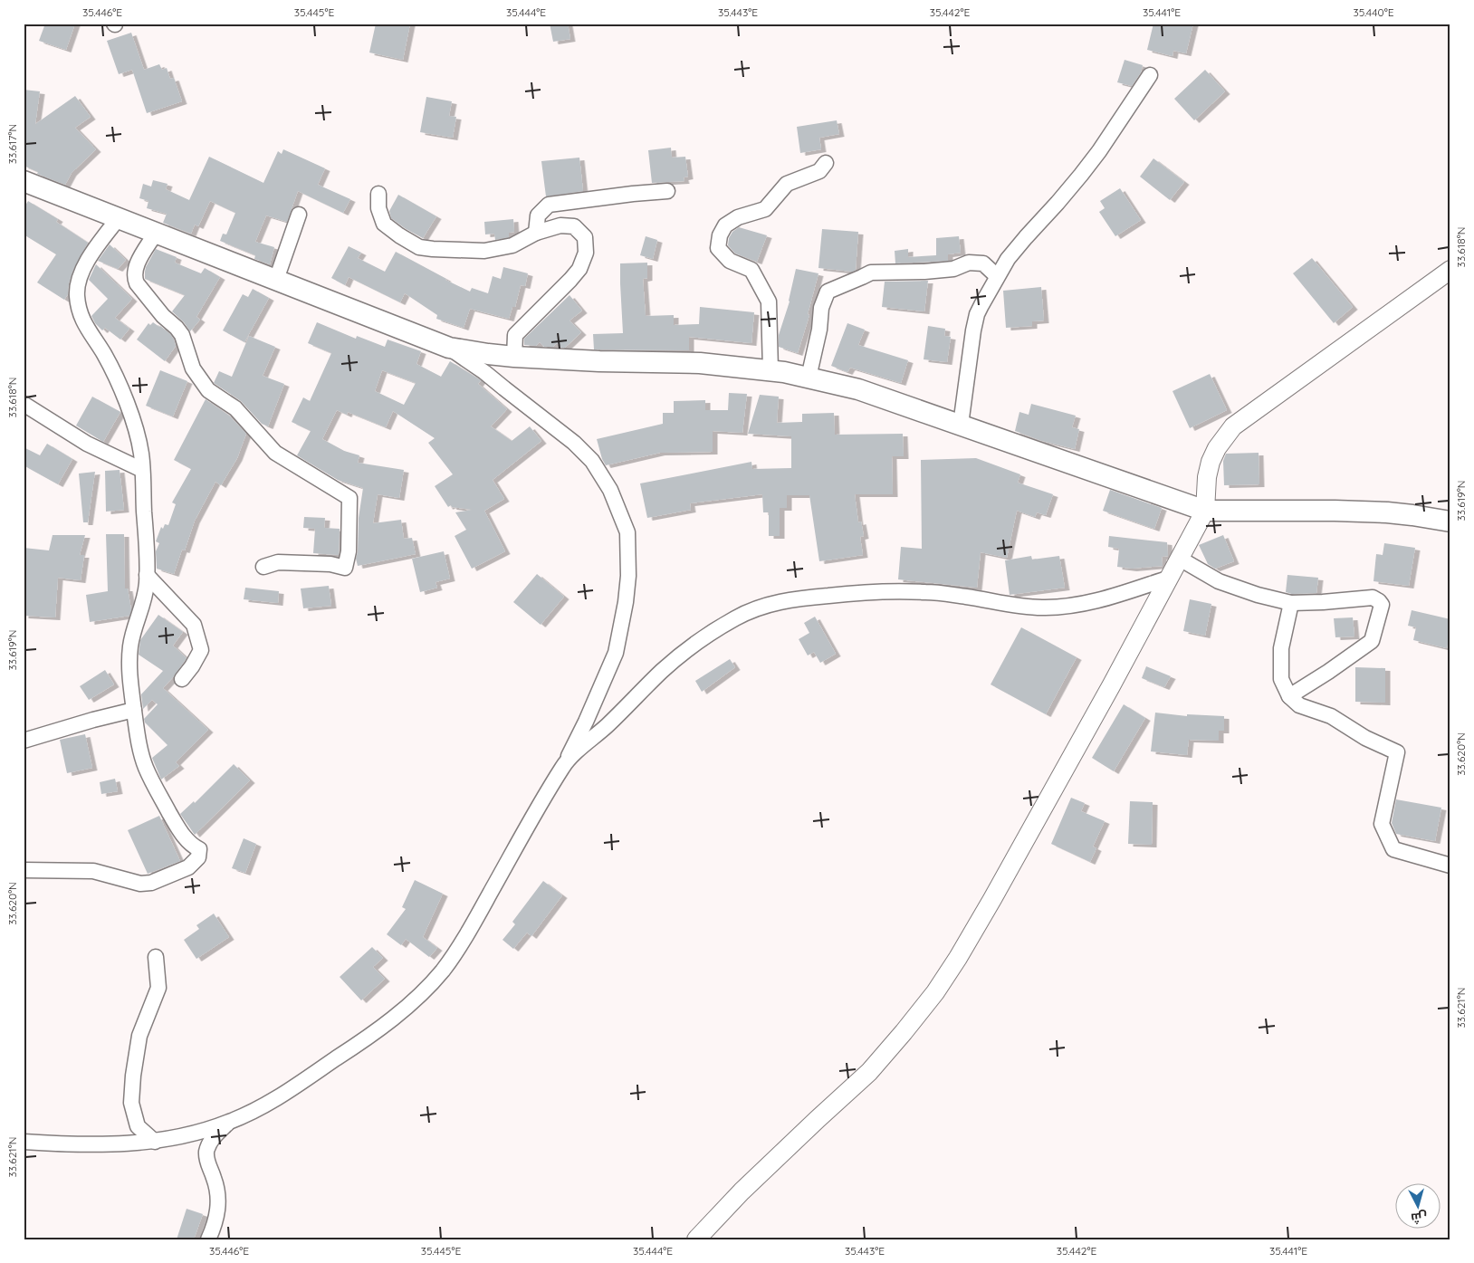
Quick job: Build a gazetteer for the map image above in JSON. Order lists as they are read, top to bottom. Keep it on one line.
{"north":"bottom","coordinates":["35.446°E","35.445°E","35.444°E","35.443°E","35.442°E","35.441°E","35.440°E","33.617°N","33.618°N","33.619°N","33.620°N","33.621°N"]}
